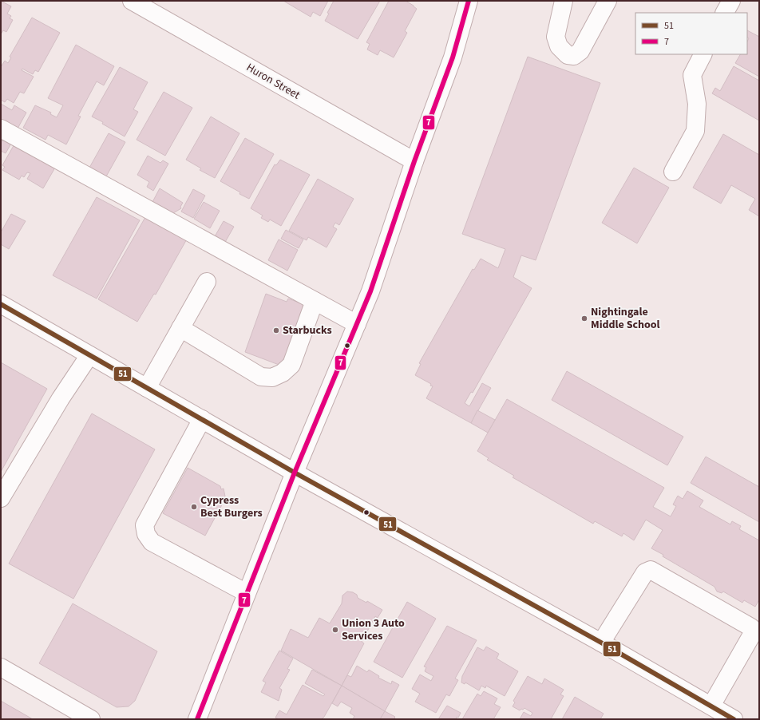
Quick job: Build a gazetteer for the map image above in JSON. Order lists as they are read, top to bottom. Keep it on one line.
{"streets":{"street":["Huron Street"]},"places":["Nightingale Middle School","Starbucks","Cypress Best Burgers","Union 3 Auto Services"],"lines":["transit line 7","transit line 51"],"legend":["51","7"]}
